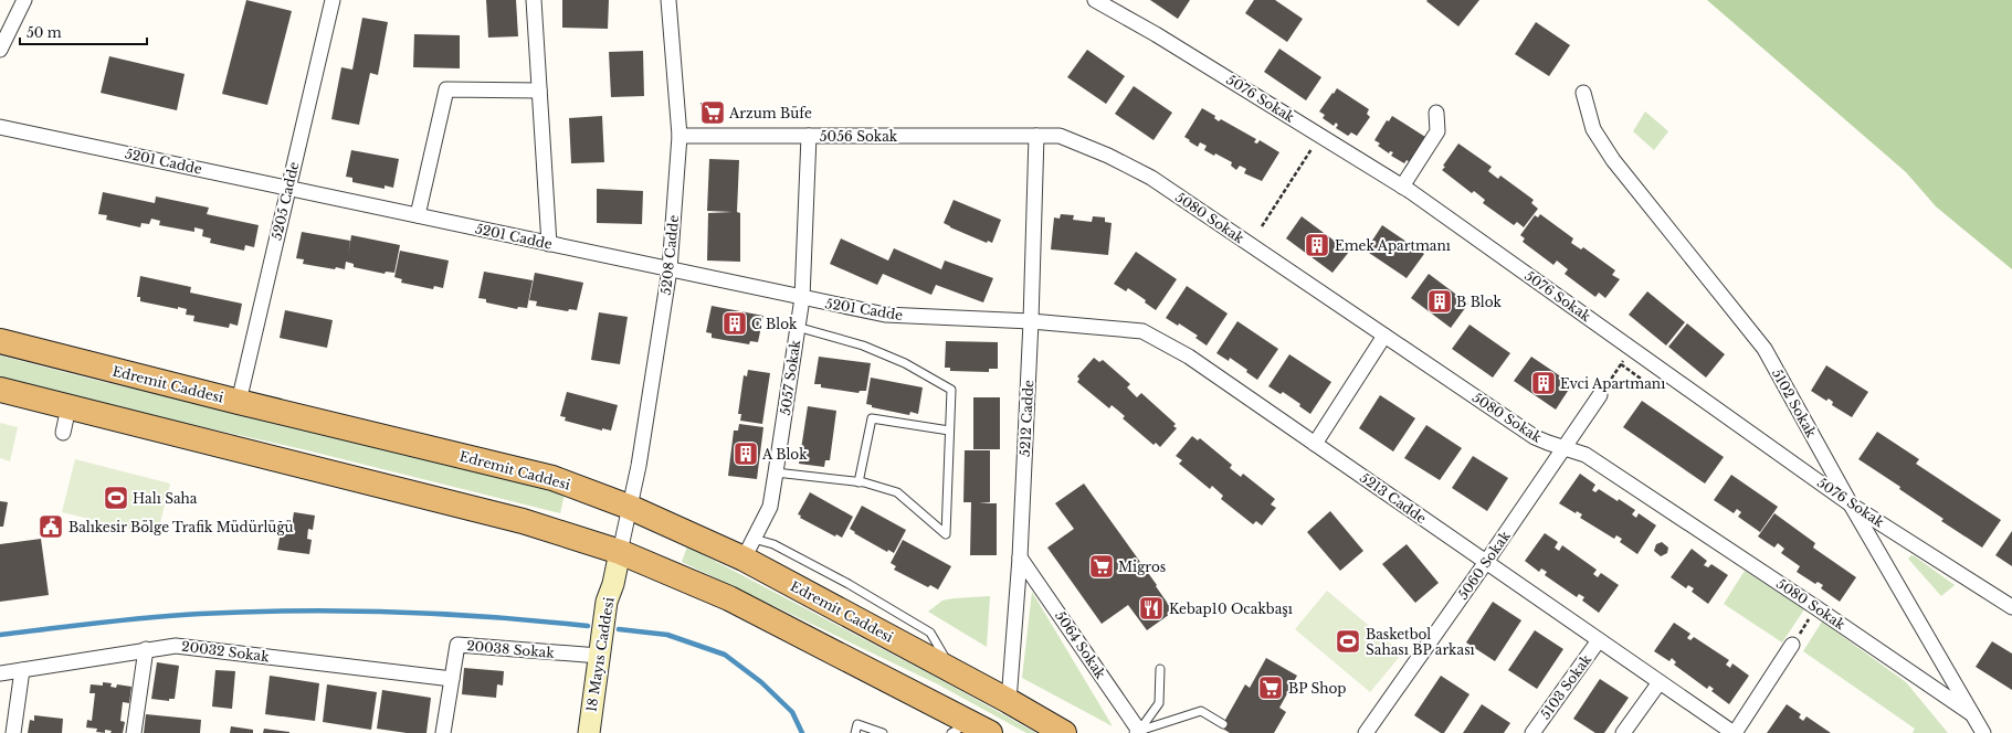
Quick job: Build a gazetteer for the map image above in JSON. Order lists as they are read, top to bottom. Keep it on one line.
{"streets":{"highway":["Edremit Caddesi"],"main road":["18 Mayıs Caddesi"],"street":["5076 Sokak","5056 Sokak","5201 Cadde","5205 Cadde","5080 Sokak","5208 Cadde","5057 Sokak","5102 Sokak","5212 Cadde","5213 Cadde","5060 Sokak","5064 Sokak","20038 Sokak","20032 Sokak","5103 Sokak"]},"crossings":[["5076 Sokak","5102 Sokak"],["5056 Sokak","5080 Sokak"],["5056 Sokak","5208 Cadde"],["5056 Sokak","5057 Sokak"],["5056 Sokak","5212 Cadde"],["5201 Cadde","5205 Cadde"],["5201 Cadde","5208 Cadde"],["5201 Cadde","5057 Sokak"],["5201 Cadde","5212 Cadde"],["5201 Cadde","5213 Cadde"],["5205 Cadde","Edremit Caddesi"],["5080 Sokak","5102 Sokak"],["5080 Sokak","5212 Cadde"],["5080 Sokak","5060 Sokak"],["5208 Cadde","Edremit Caddesi"],["5208 Cadde","18 Mayıs Caddesi"],["5057 Sokak","Edremit Caddesi"],["Edremit Caddesi","5212 Cadde"],["5212 Cadde","5213 Cadde"],["5212 Cadde","5064 Sokak"],["5213 Cadde","5060 Sokak"],["5213 Cadde","5103 Sokak"],["20038 Sokak","20032 Sokak"],["20038 Sokak","18 Mayıs Caddesi"]],"places":{"supermarket":["Arzum Büfe","Migros","BP Shop"],"building":["Emek Apartmanı","B Blok","C Blok","Evci Apartmanı","A Blok"],"sports":["Halı Saha","Basketbol Sahası BP arkası"],"public building":["Balıkesir Bölge Trafik Müdürlüğü"],"restaurant":["Kebap10 Ocakbaşı"]},"scale_bar":"50 m"}
